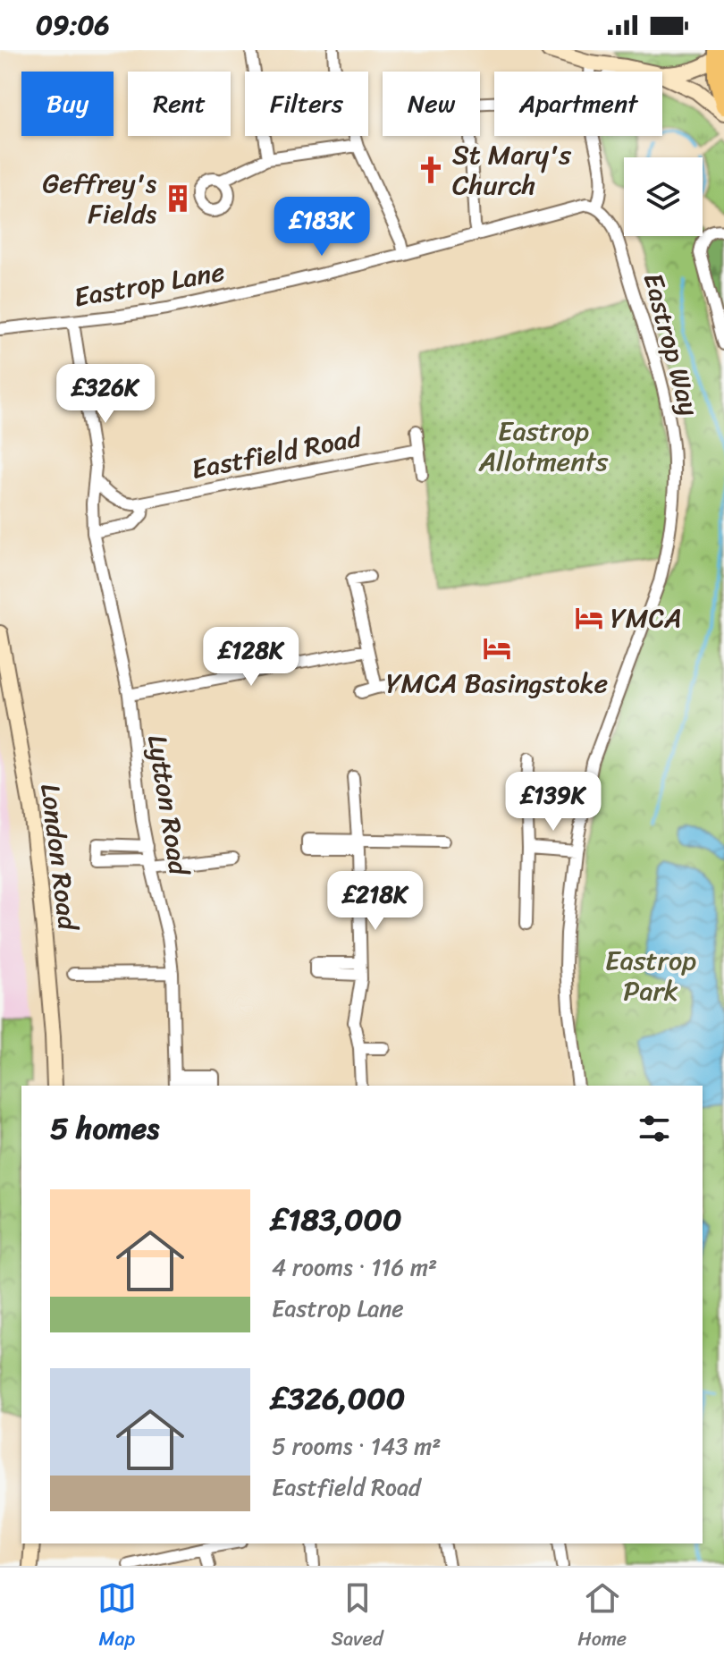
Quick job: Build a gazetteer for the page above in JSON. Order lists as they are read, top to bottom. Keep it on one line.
{"streets":{"street":["Eastrop Lane","Eastrop Way","Eastfield Road","Lytton Road","London Road"]},"crossings":[["Eastrop Lane","Eastrop Way"]],"parks":["Eastrop Allotments","Eastrop Park"],"places":{"church":["St Mary's Church"],"building":["Geffrey's Fields"],"hotel":["YMCA","YMCA Basingstoke"]},"page":{"status":"09:06","chip":["Buy","Rent","Filters","New","Apartment"],"price":["£183K","£326K","£128K","£139K","£218K"],"heading":"5 homes","list":[{"name":"£183,000","note":"4 rooms · 116 m² · Eastrop Lane"},{"name":"£326,000","note":"5 rooms · 143 m² · Eastfield Road"}],"tabs":["Map","Saved","Home"]}}
